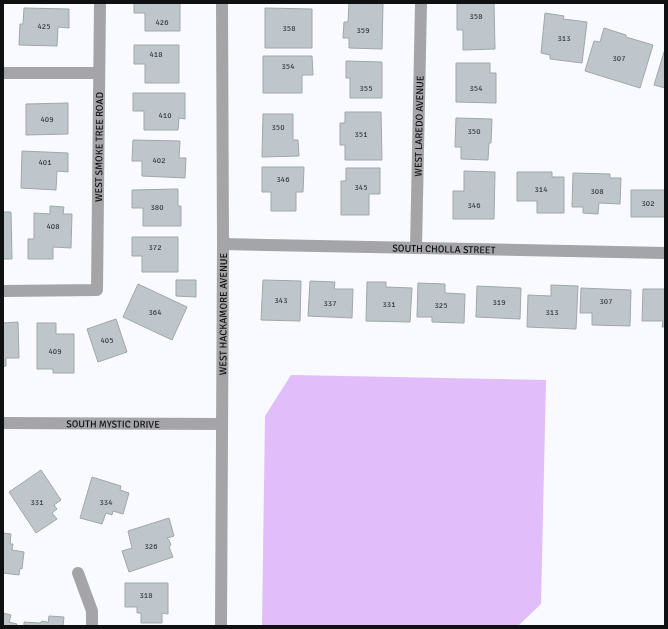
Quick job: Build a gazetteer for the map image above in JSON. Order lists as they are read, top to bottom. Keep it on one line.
{"streets":{"street":["WEST LAREDO AVENUE","WEST SMOKE TREE ROAD","SOUTH CHOLLA STREET","WEST HACKAMORE AVENUE","SOUTH MYSTIC DRIVE"]},"crossings":[["WEST LAREDO AVENUE","SOUTH CHOLLA STREET"],["SOUTH CHOLLA STREET","WEST HACKAMORE AVENUE"],["WEST HACKAMORE AVENUE","SOUTH MYSTIC DRIVE"]],"house_numbers":["358","426","425","358","359","313","418","307","354","355","354","410","409","350","350","351","402","401","346","345","314","308","302","346","380","408","372","343","307","319","337","331","325","364","313","405","409","331","334","326","318"]}
